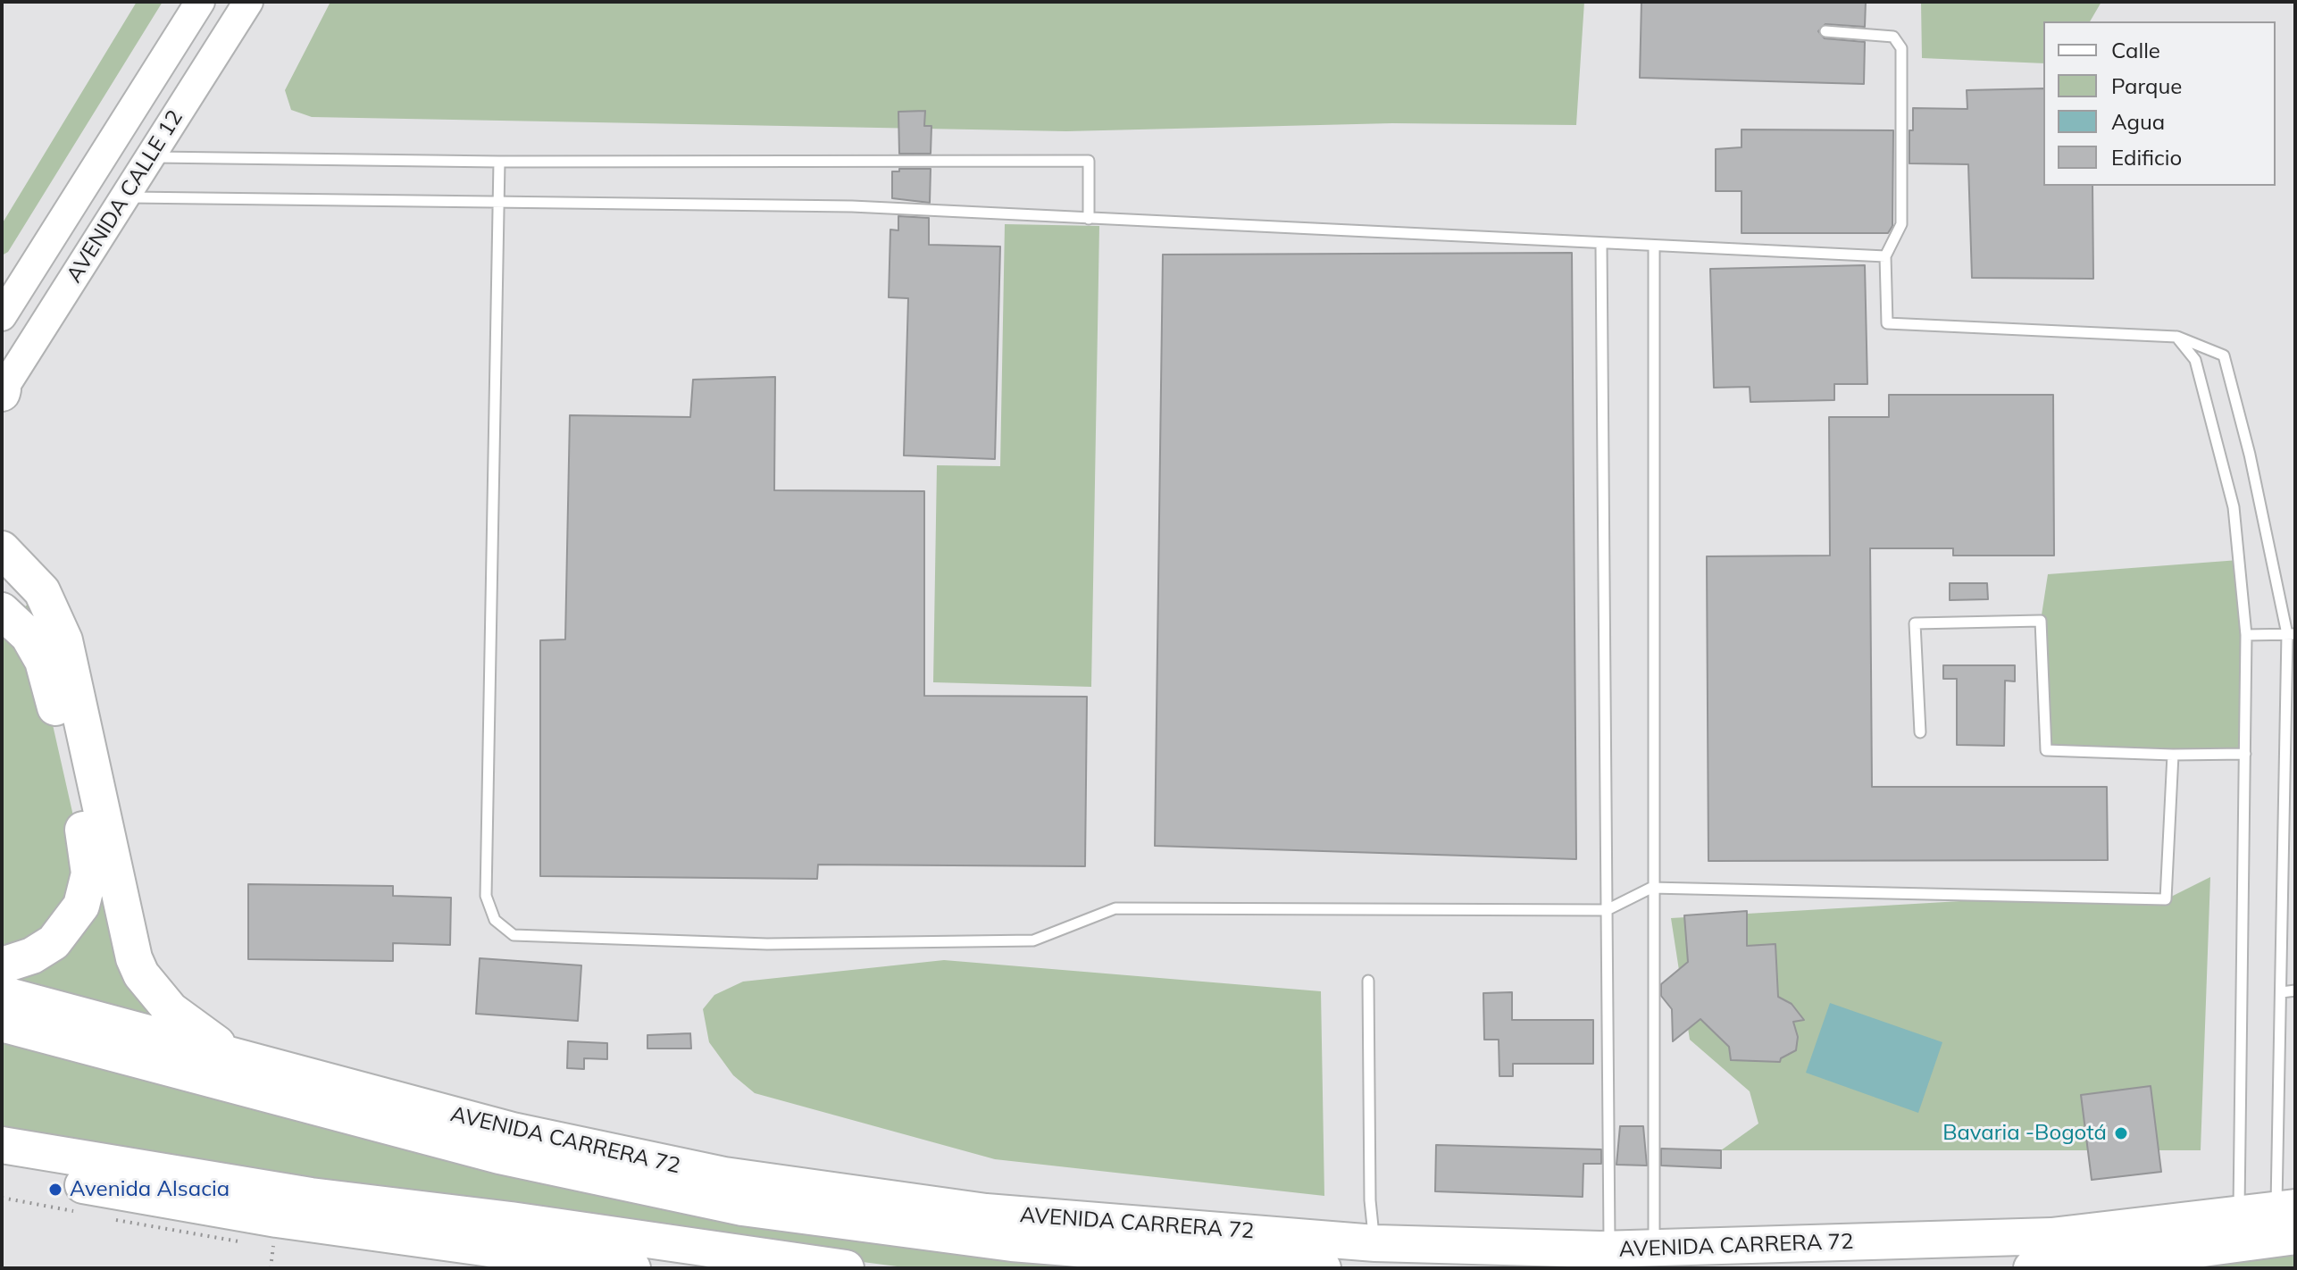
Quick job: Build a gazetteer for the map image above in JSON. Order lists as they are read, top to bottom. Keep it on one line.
{"streets":{"highway":["AVENIDA CARRERA 72"],"main road":["AVENIDA CALLE 12"]},"places":["Bavaria -Bogotá","Avenida Alsacia"],"legend":["Calle","Parque","Agua","Edificio"]}
